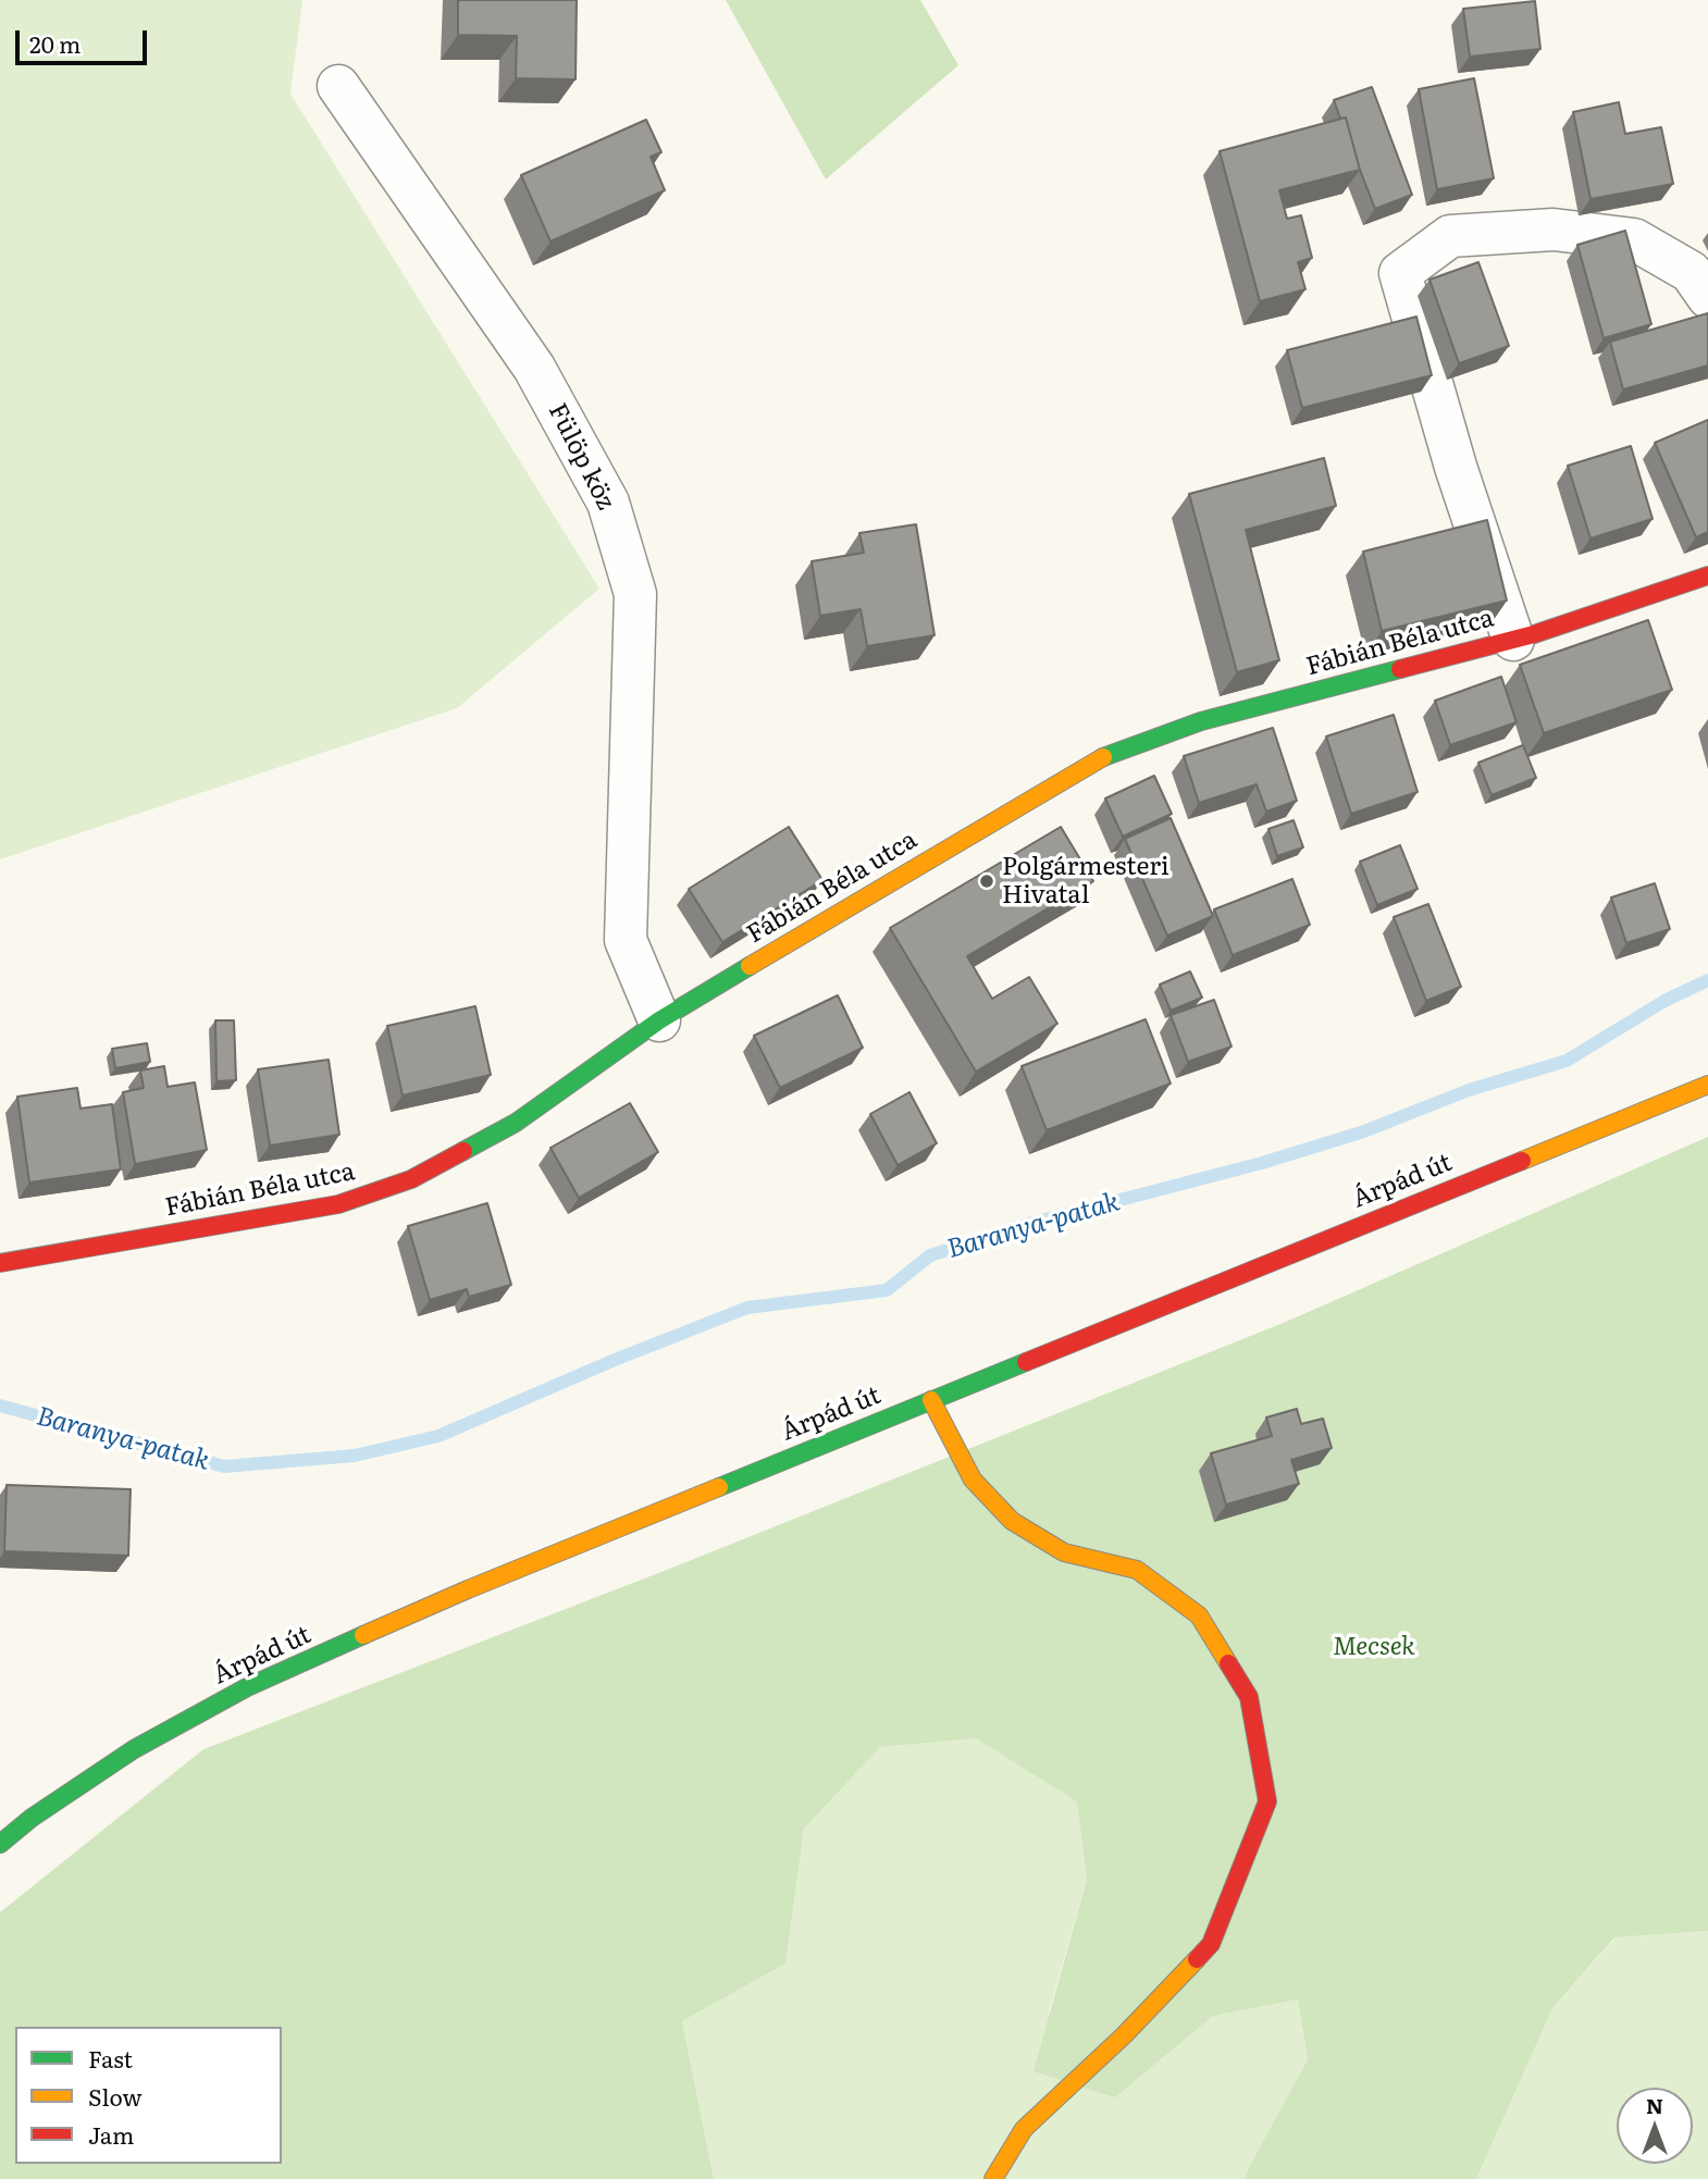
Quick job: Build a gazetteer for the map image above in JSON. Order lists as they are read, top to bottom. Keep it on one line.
{"streets":{"street":["Fülöp köz","Fábián Béla utca","Árpád út"]},"crossings":[["Fülöp köz","Fábián Béla utca"]],"water":["Baranya-patak"],"parks":["Mecsek"],"places":["Polgármesteri Hivatal"],"legend":["Fast","Slow","Jam"],"scale_bar":"20 m","north":"top"}
